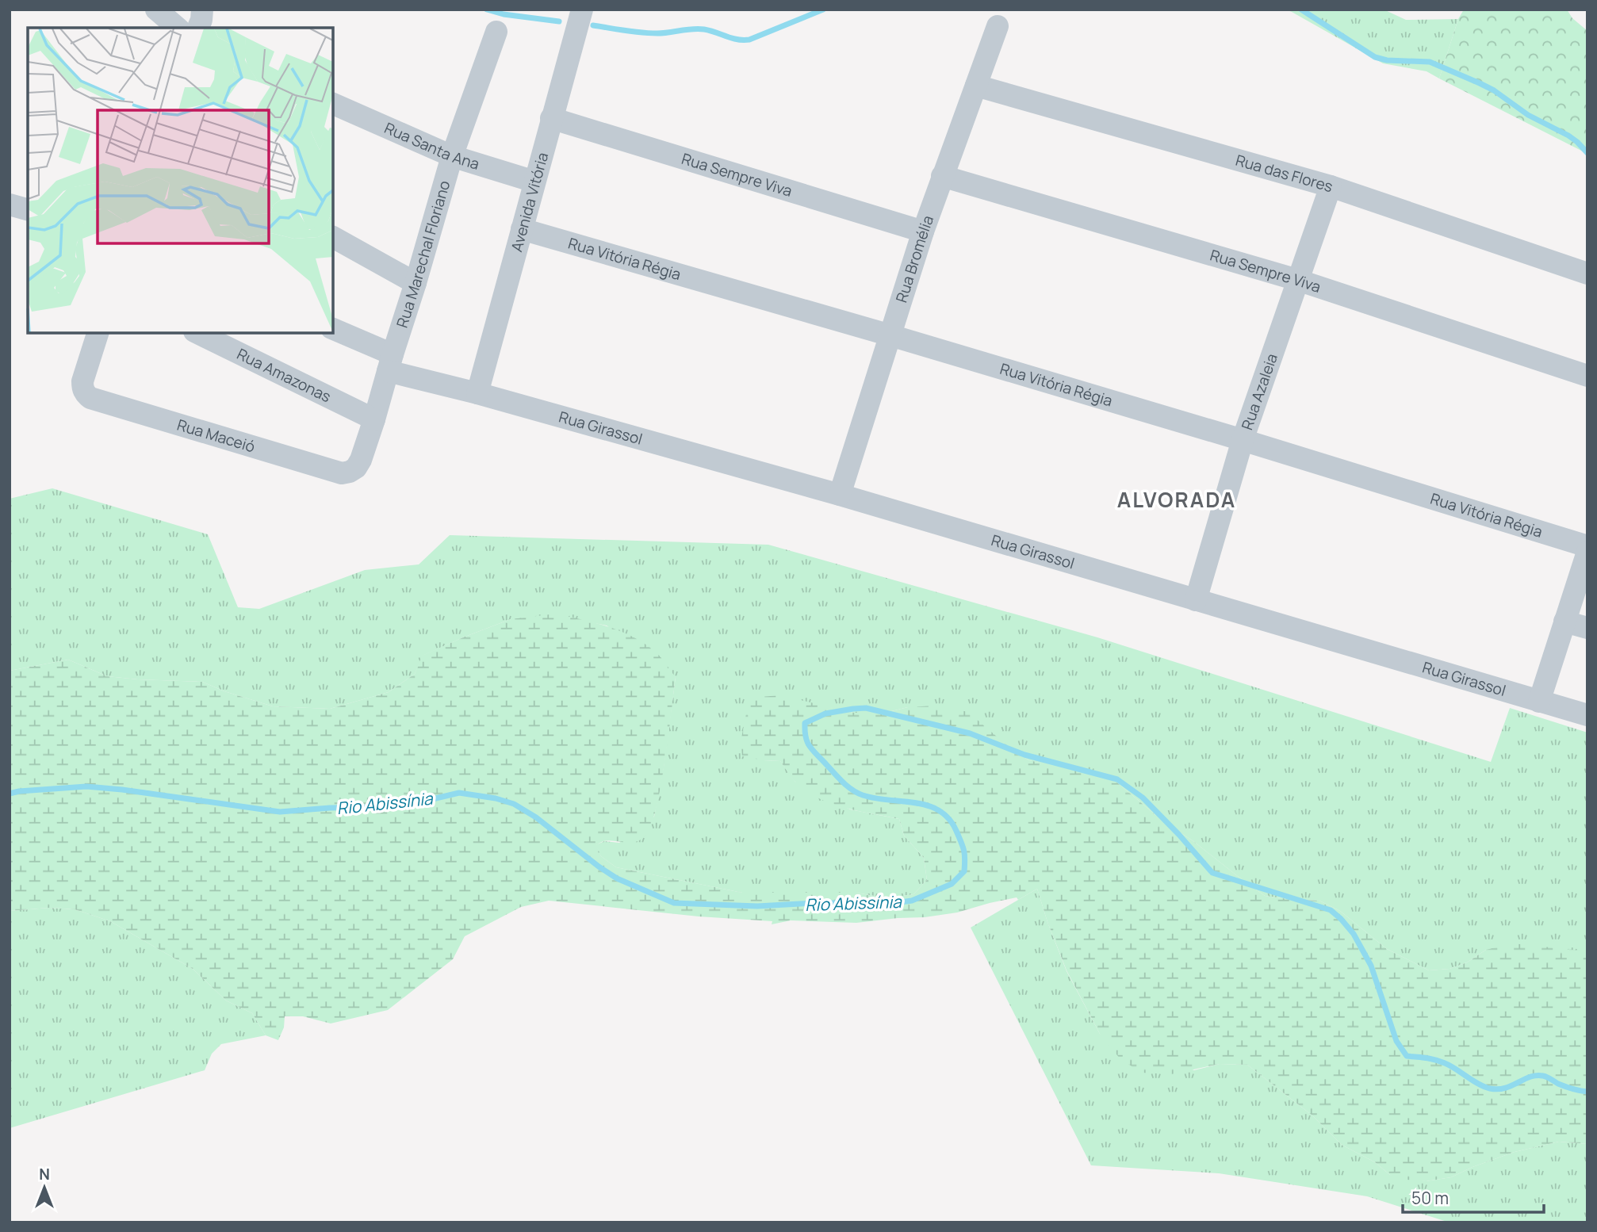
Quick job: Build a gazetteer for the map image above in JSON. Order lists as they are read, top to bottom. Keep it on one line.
{"streets":{"street":["Rua Santa Ana","Rua das Flores","Rua Sempre Viva","Avenida Vitória","Rua Marechal Floriano","Rua Vitória Régia","Rua Bromélia","Rua Amazonas","Rua Azaleia","Rua Girassol","Rua Maceió"]},"crossings":[["Rua Santa Ana","Avenida Vitória"],["Rua Santa Ana","Rua Marechal Floriano"],["Rua das Flores","Rua Bromélia"],["Rua das Flores","Rua Azaleia"],["Rua Sempre Viva","Avenida Vitória"],["Rua Sempre Viva","Rua Bromélia"],["Rua Sempre Viva","Rua Azaleia"],["Avenida Vitória","Rua Vitória Régia"],["Avenida Vitória","Rua Girassol"],["Rua Marechal Floriano","Rua Amazonas"],["Rua Marechal Floriano","Rua Girassol"],["Rua Marechal Floriano","Rua Maceió"],["Rua Vitória Régia","Rua Bromélia"],["Rua Vitória Régia","Rua Azaleia"],["Rua Bromélia","Rua Girassol"],["Rua Azaleia","Rua Girassol"]],"districts":["ALVORADA"],"water":["Rio Abissínia"],"scale_bar":"50 m","north":"top"}
